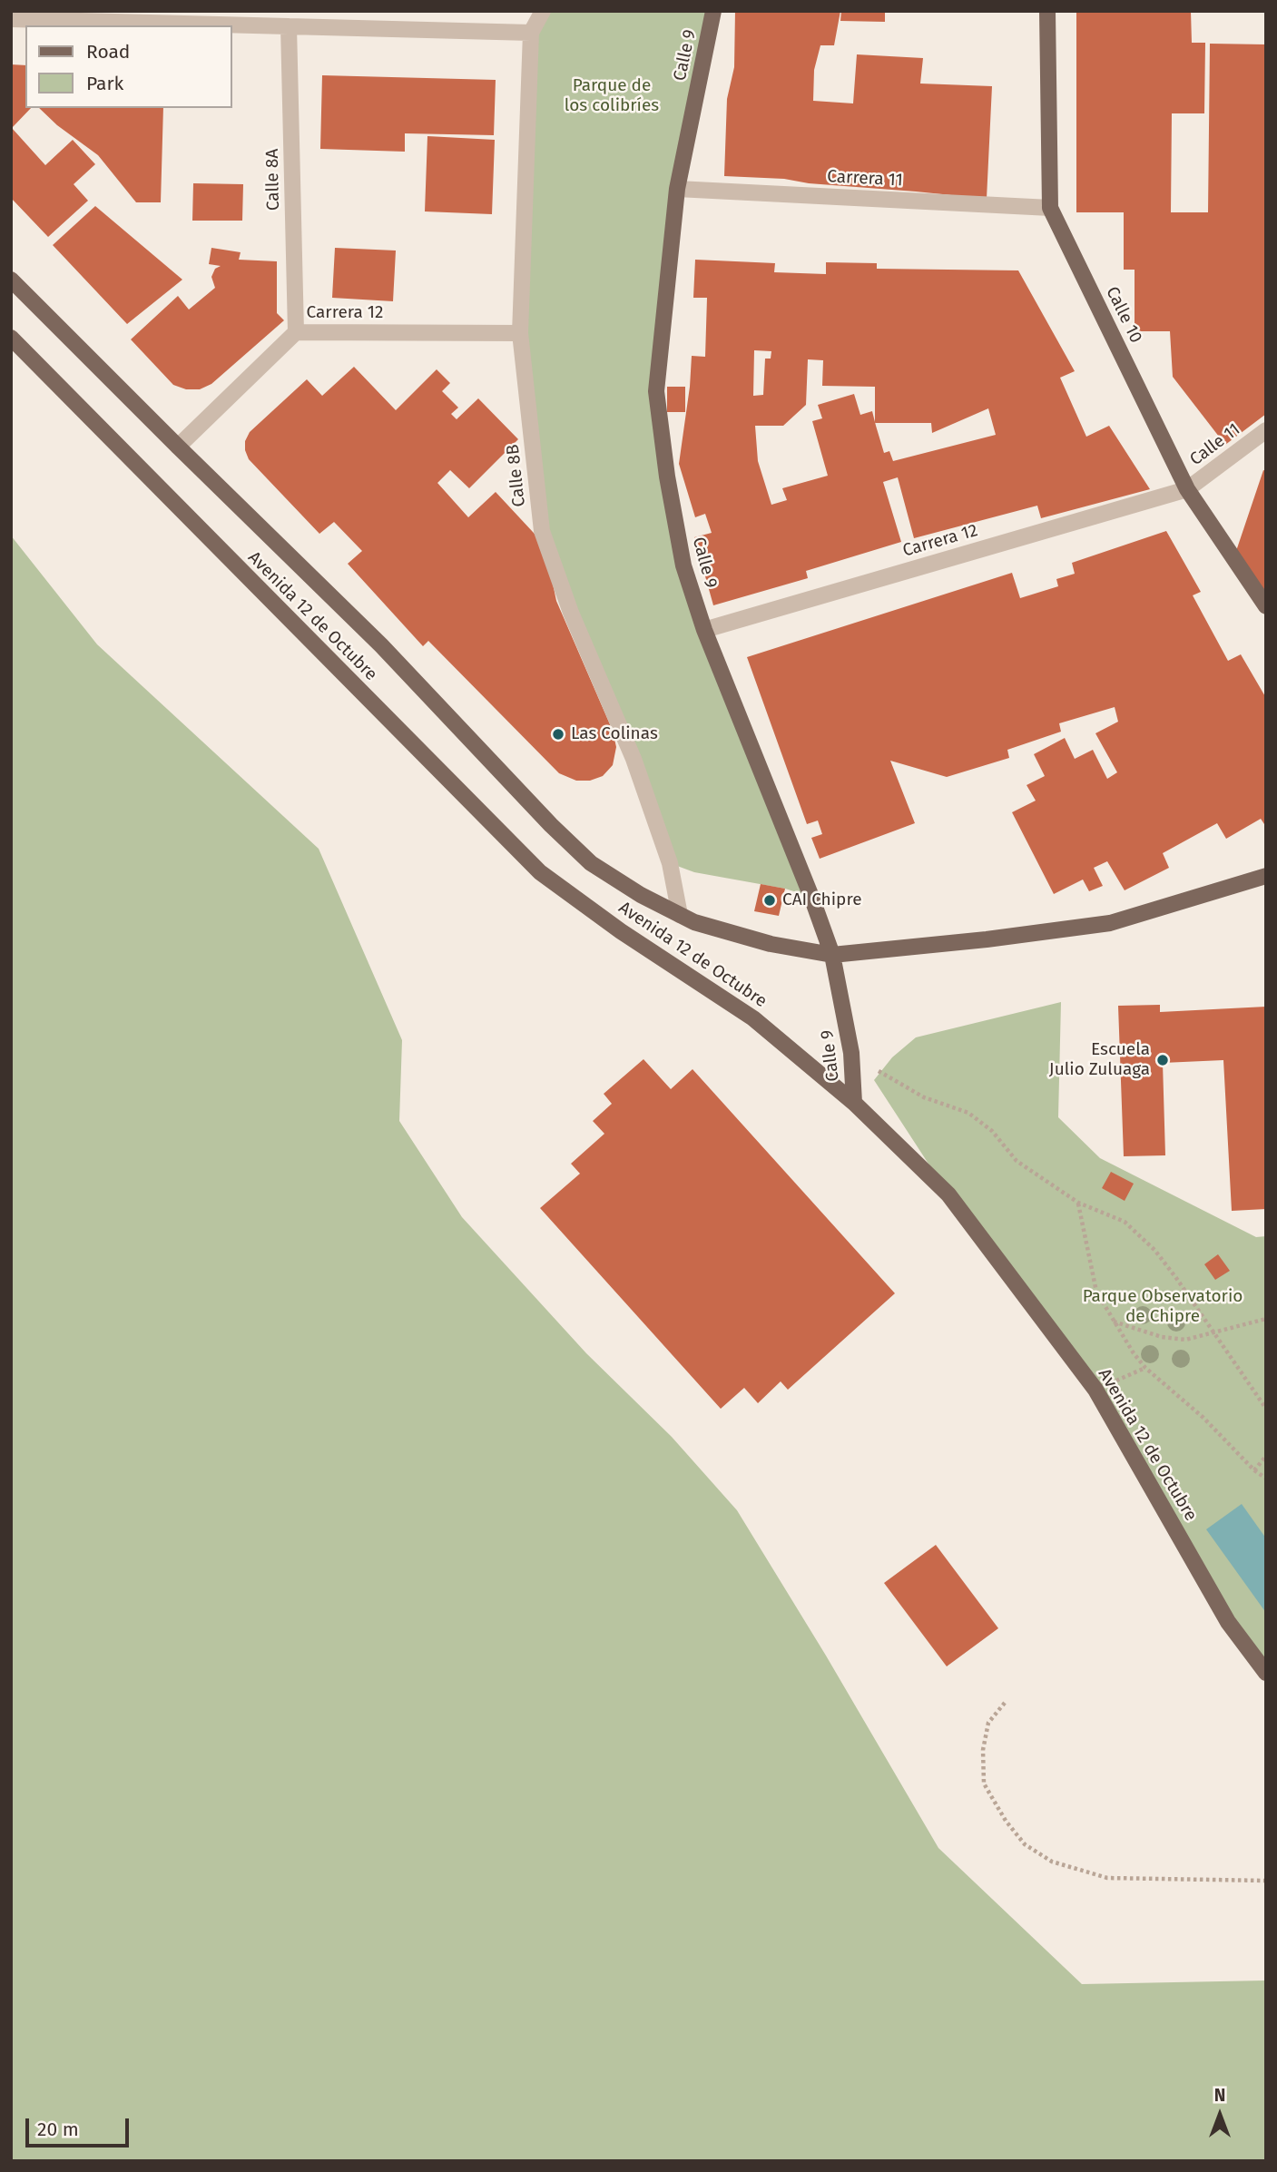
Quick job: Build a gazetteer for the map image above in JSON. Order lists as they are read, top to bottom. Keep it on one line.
{"streets":{"main road":["Calle 9","Calle 10","Avenida 12 de Octubre"],"street":["Carrera 11","Calle 8A","Carrera 12","Calle 11","Calle 8B"]},"crossings":[["Calle 9","Carrera 11"],["Calle 9","Carrera 12"],["Calle 9","Avenida 12 de Octubre"],["Carrera 11","Calle 10"],["Calle 8A","Carrera 12"],["Carrera 12","Calle 10"],["Carrera 12","Calle 11"],["Carrera 12","Calle 8B"],["Carrera 12","Avenida 12 de Octubre"],["Calle 10","Calle 11"],["Calle 8B","Avenida 12 de Octubre"]],"parks":["Parque de los colibríes","Parque Observatorio de Chipre"],"places":["Las Colinas","CAI Chipre","Escuela Julio Zuluaga"],"legend":["Road","Park"],"scale_bar":"20 m","north":"top"}
